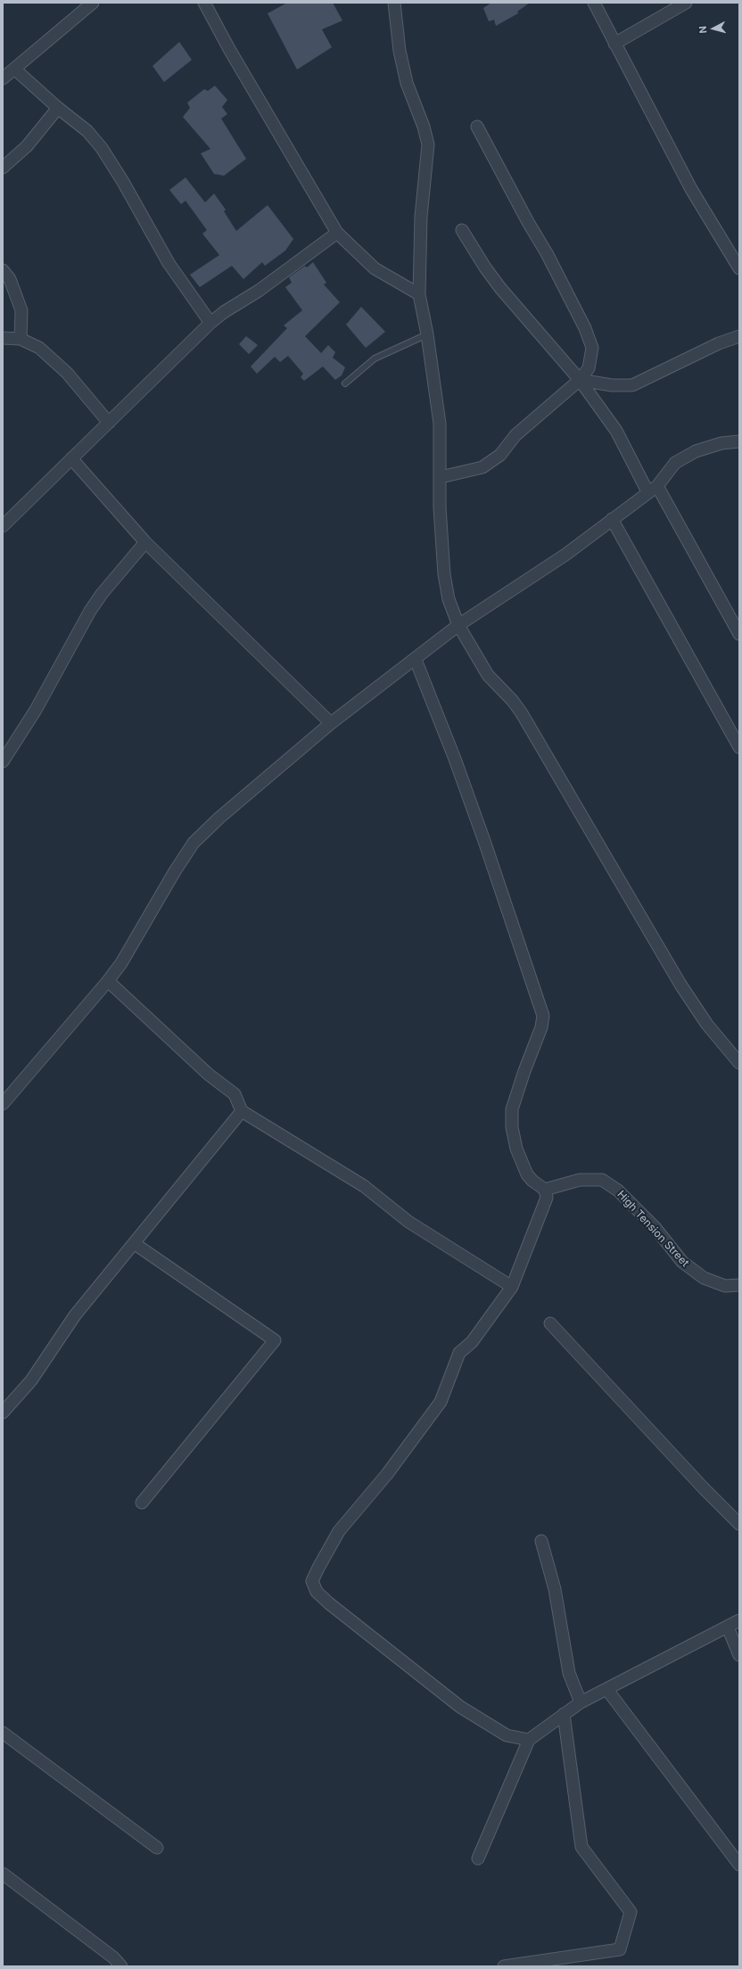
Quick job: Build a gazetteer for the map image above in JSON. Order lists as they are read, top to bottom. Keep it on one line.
{"streets":{"street":["High Tension Street"]},"north":"left"}
